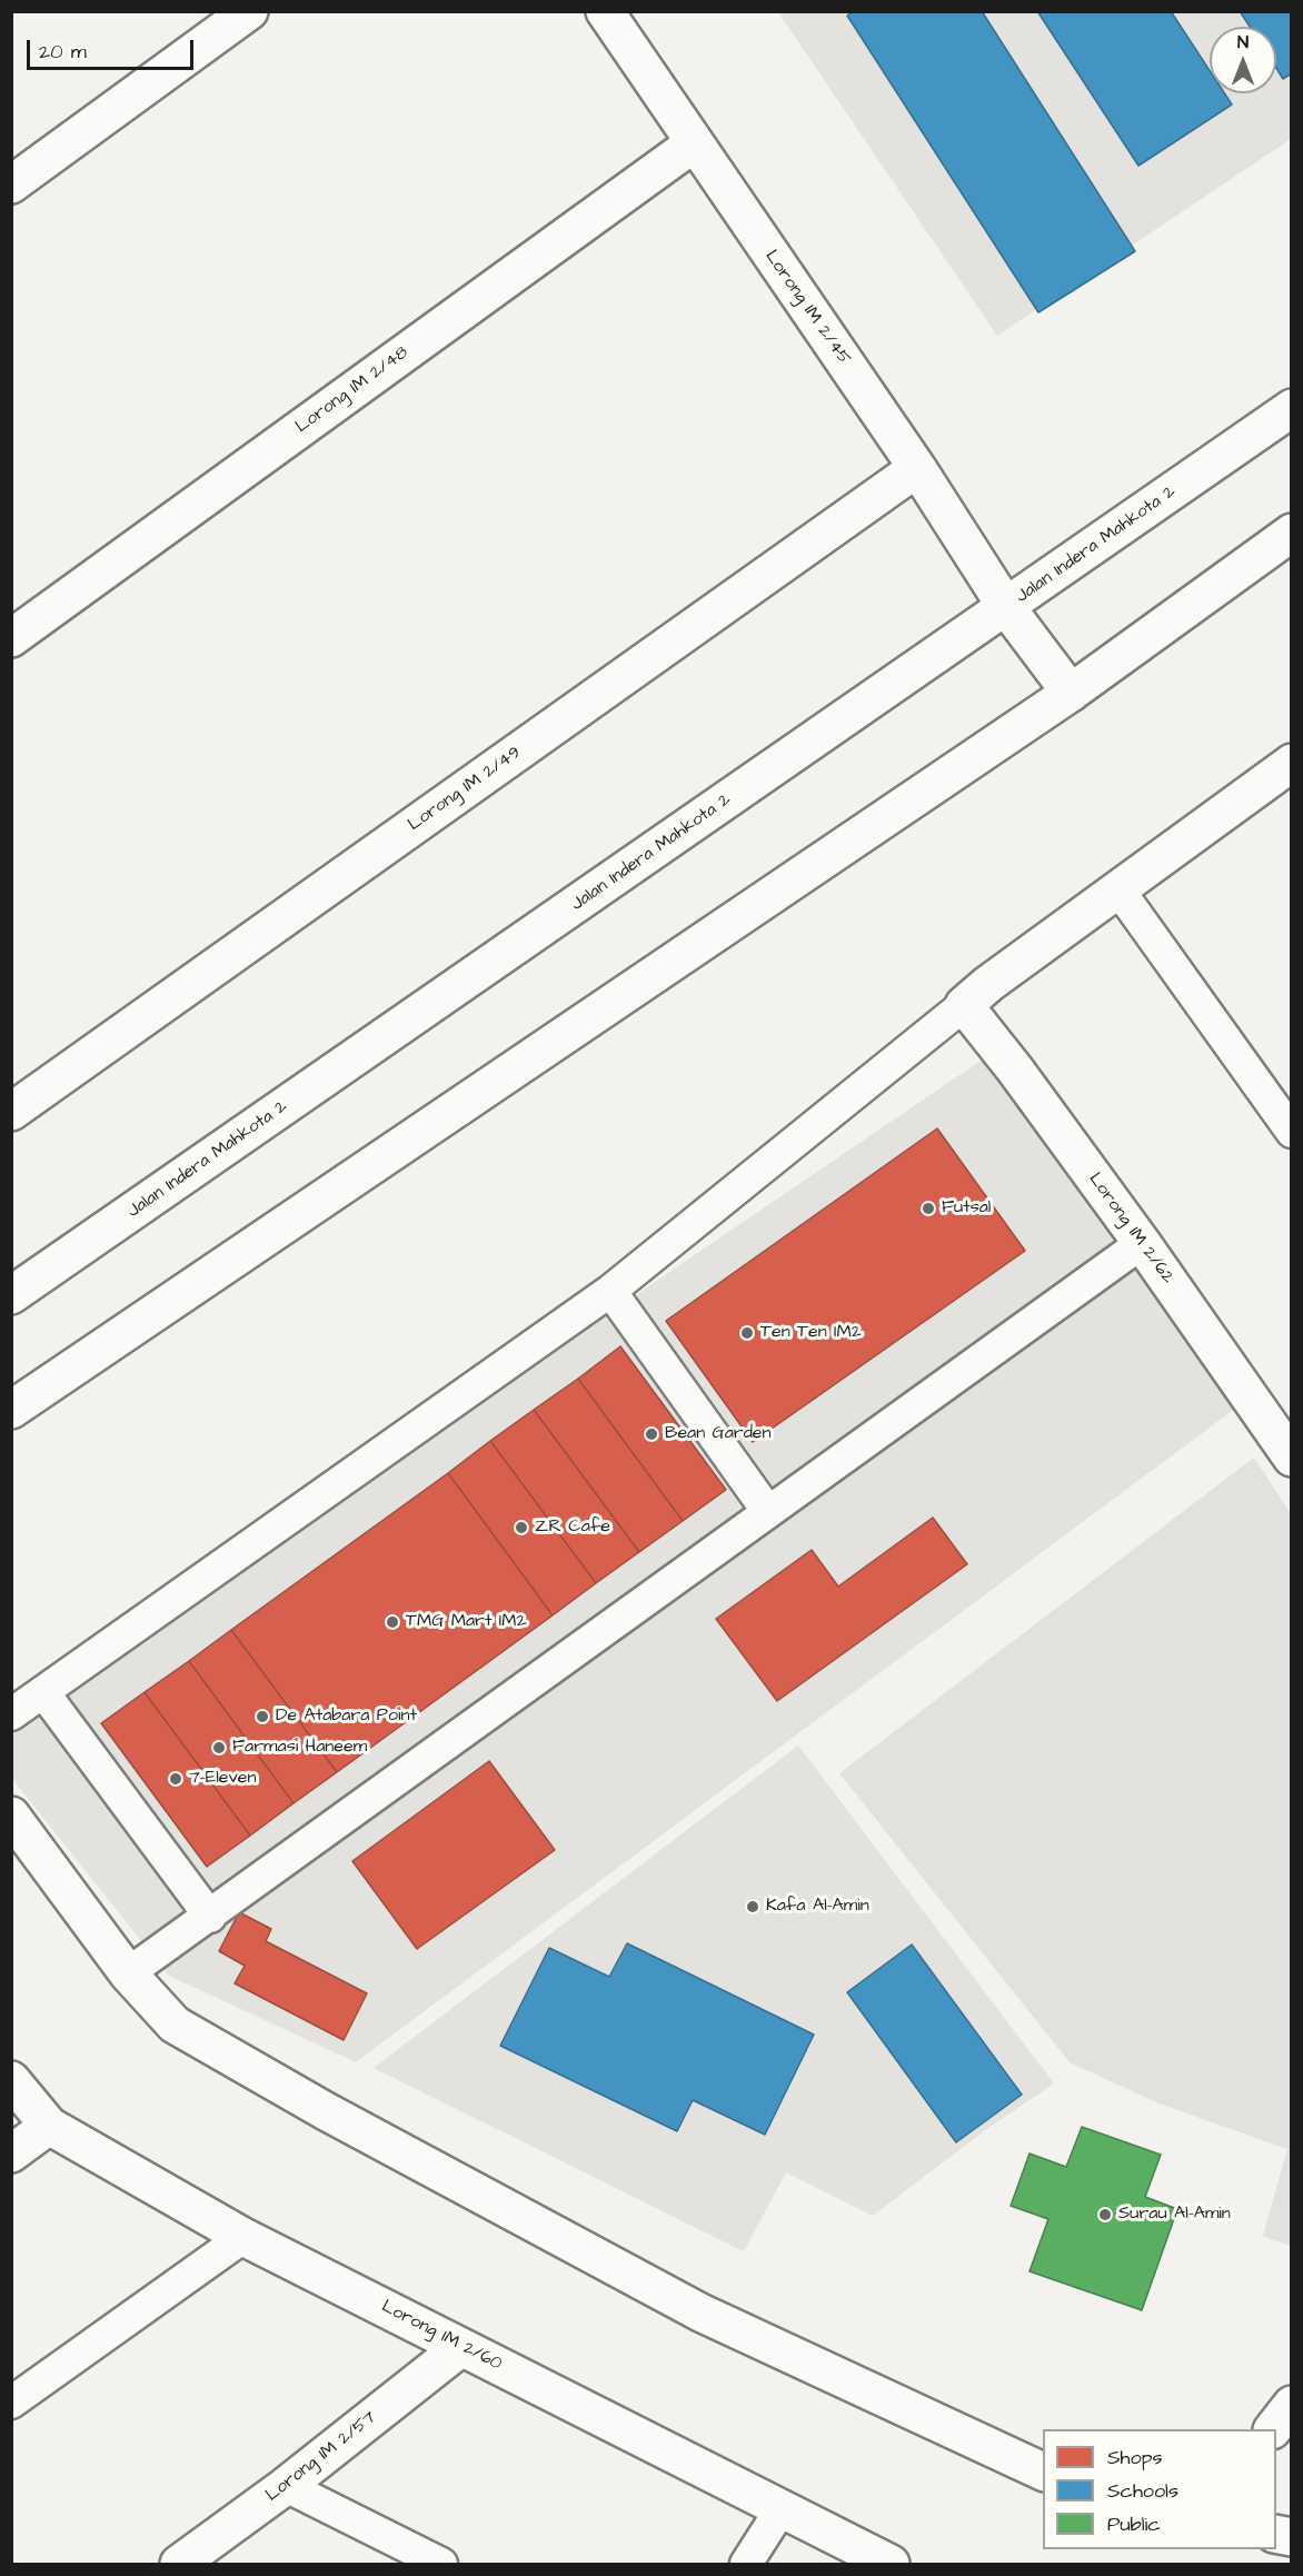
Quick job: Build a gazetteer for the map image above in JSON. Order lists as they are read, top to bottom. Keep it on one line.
{"streets":{"street":["Lorong IM 2/45","Lorong IM 2/48","Jalan Indera Mahkota 2","Lorong IM 2/49","Lorong IM 2/62","Lorong IM 2/60","Lorong IM 2/57"]},"crossings":[["Lorong IM 2/45","Lorong IM 2/48"],["Lorong IM 2/45","Jalan Indera Mahkota 2"],["Lorong IM 2/45","Lorong IM 2/49"],["Lorong IM 2/60","Lorong IM 2/57"]],"places":["Futsal","Ten Ten IM2","Bean Garden","ZR Cafe","TMG Mart IM2","De Atabara Point","Farmasi Haneem","7-Eleven","Kafa Al-Amin","Surau Al-Amin"],"legend":["Shops","Schools","Public"],"scale_bar":"20 m","north":"top"}
